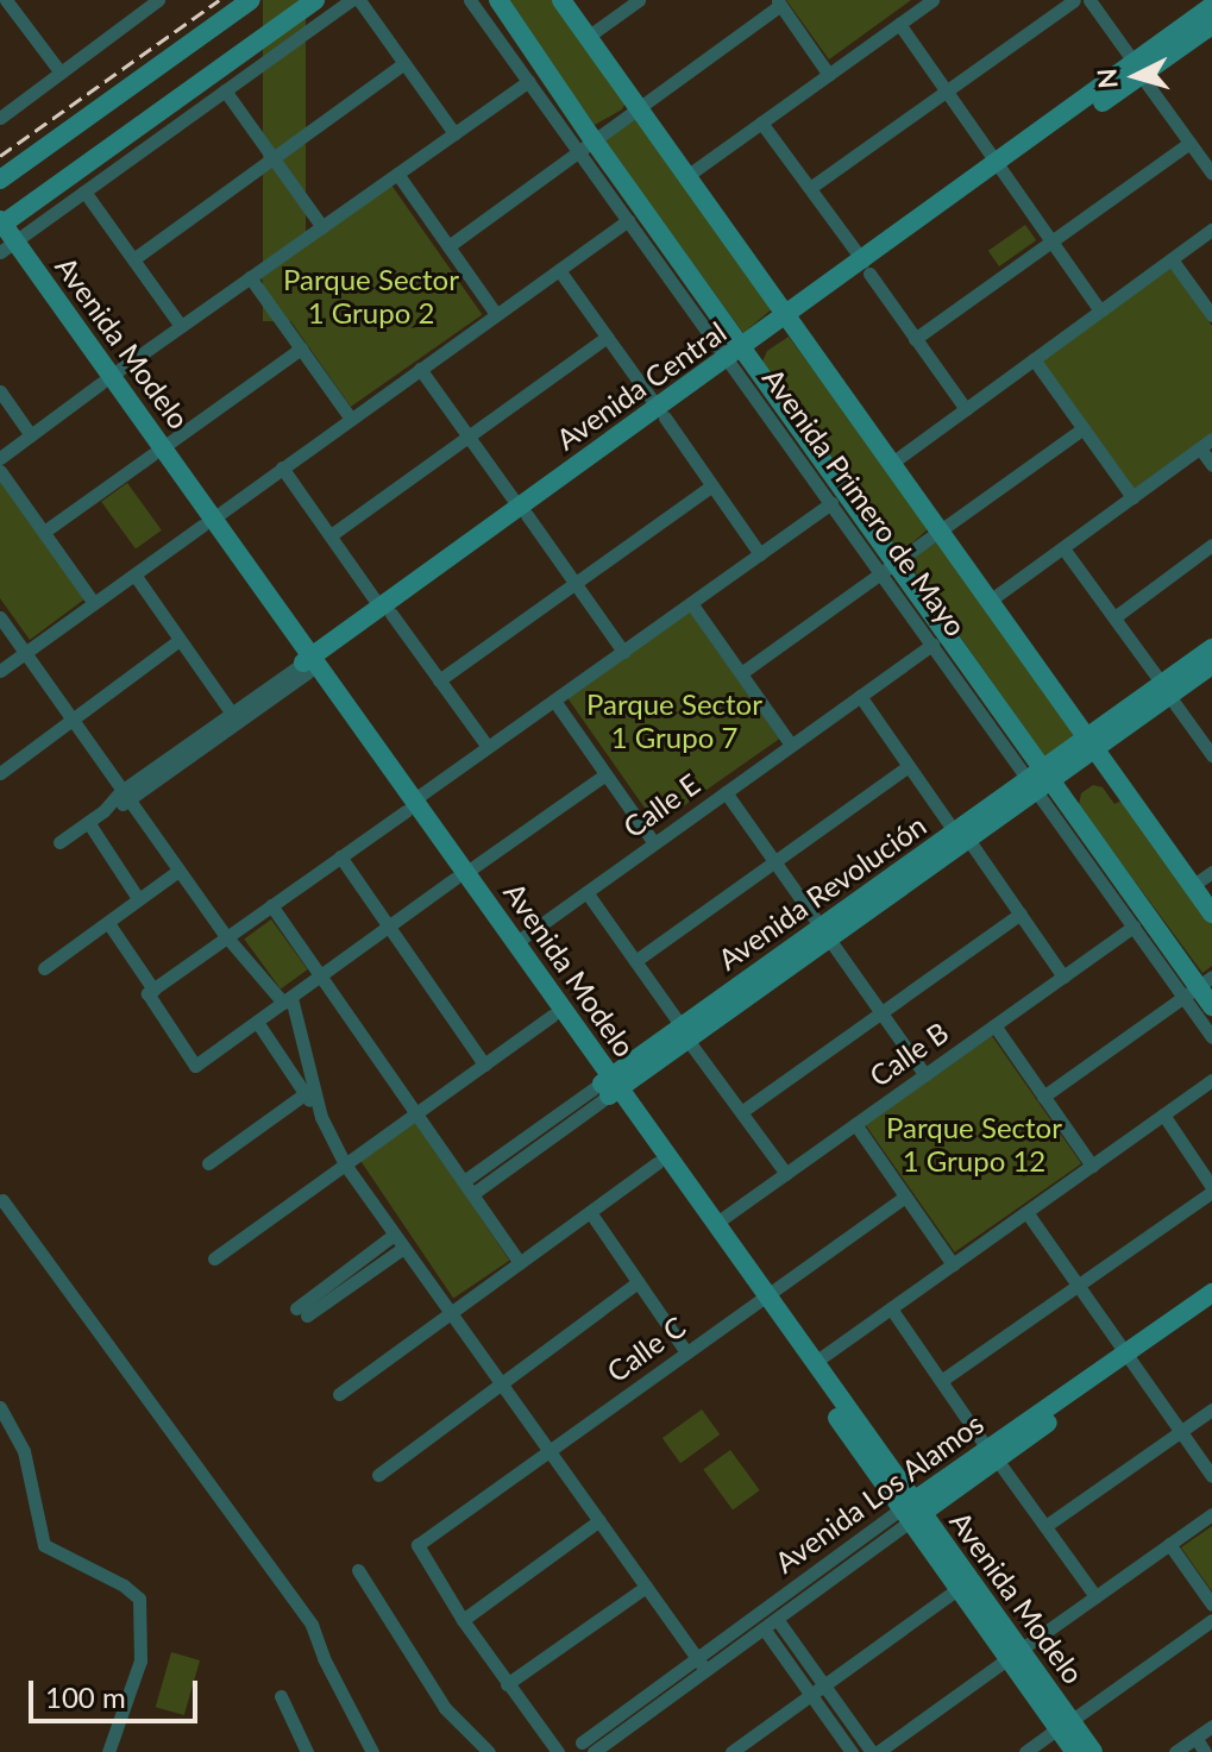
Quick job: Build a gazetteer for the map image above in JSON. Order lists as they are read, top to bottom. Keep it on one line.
{"streets":{"street":["Avenida Modelo","Avenida Central","Avenida Primero de Mayo","Calle E","Avenida Revolución","Calle B","Calle C","Avenida Los Alamos"]},"crossings":[["Avenida Modelo","Avenida Central"],["Avenida Modelo","Calle E"],["Avenida Modelo","Avenida Revolución"],["Avenida Modelo","Calle B"],["Avenida Modelo","Calle C"],["Avenida Modelo","Avenida Los Alamos"],["Avenida Central","Avenida Primero de Mayo"],["Avenida Primero de Mayo","Calle E"],["Avenida Primero de Mayo","Avenida Revolución"],["Avenida Primero de Mayo","Calle B"]],"parks":["Parque Sector 1 Grupo 2","Parque Sector 1 Grupo 7","Parque Sector 1 Grupo 12"],"scale_bar":"100 m","north":"left"}
